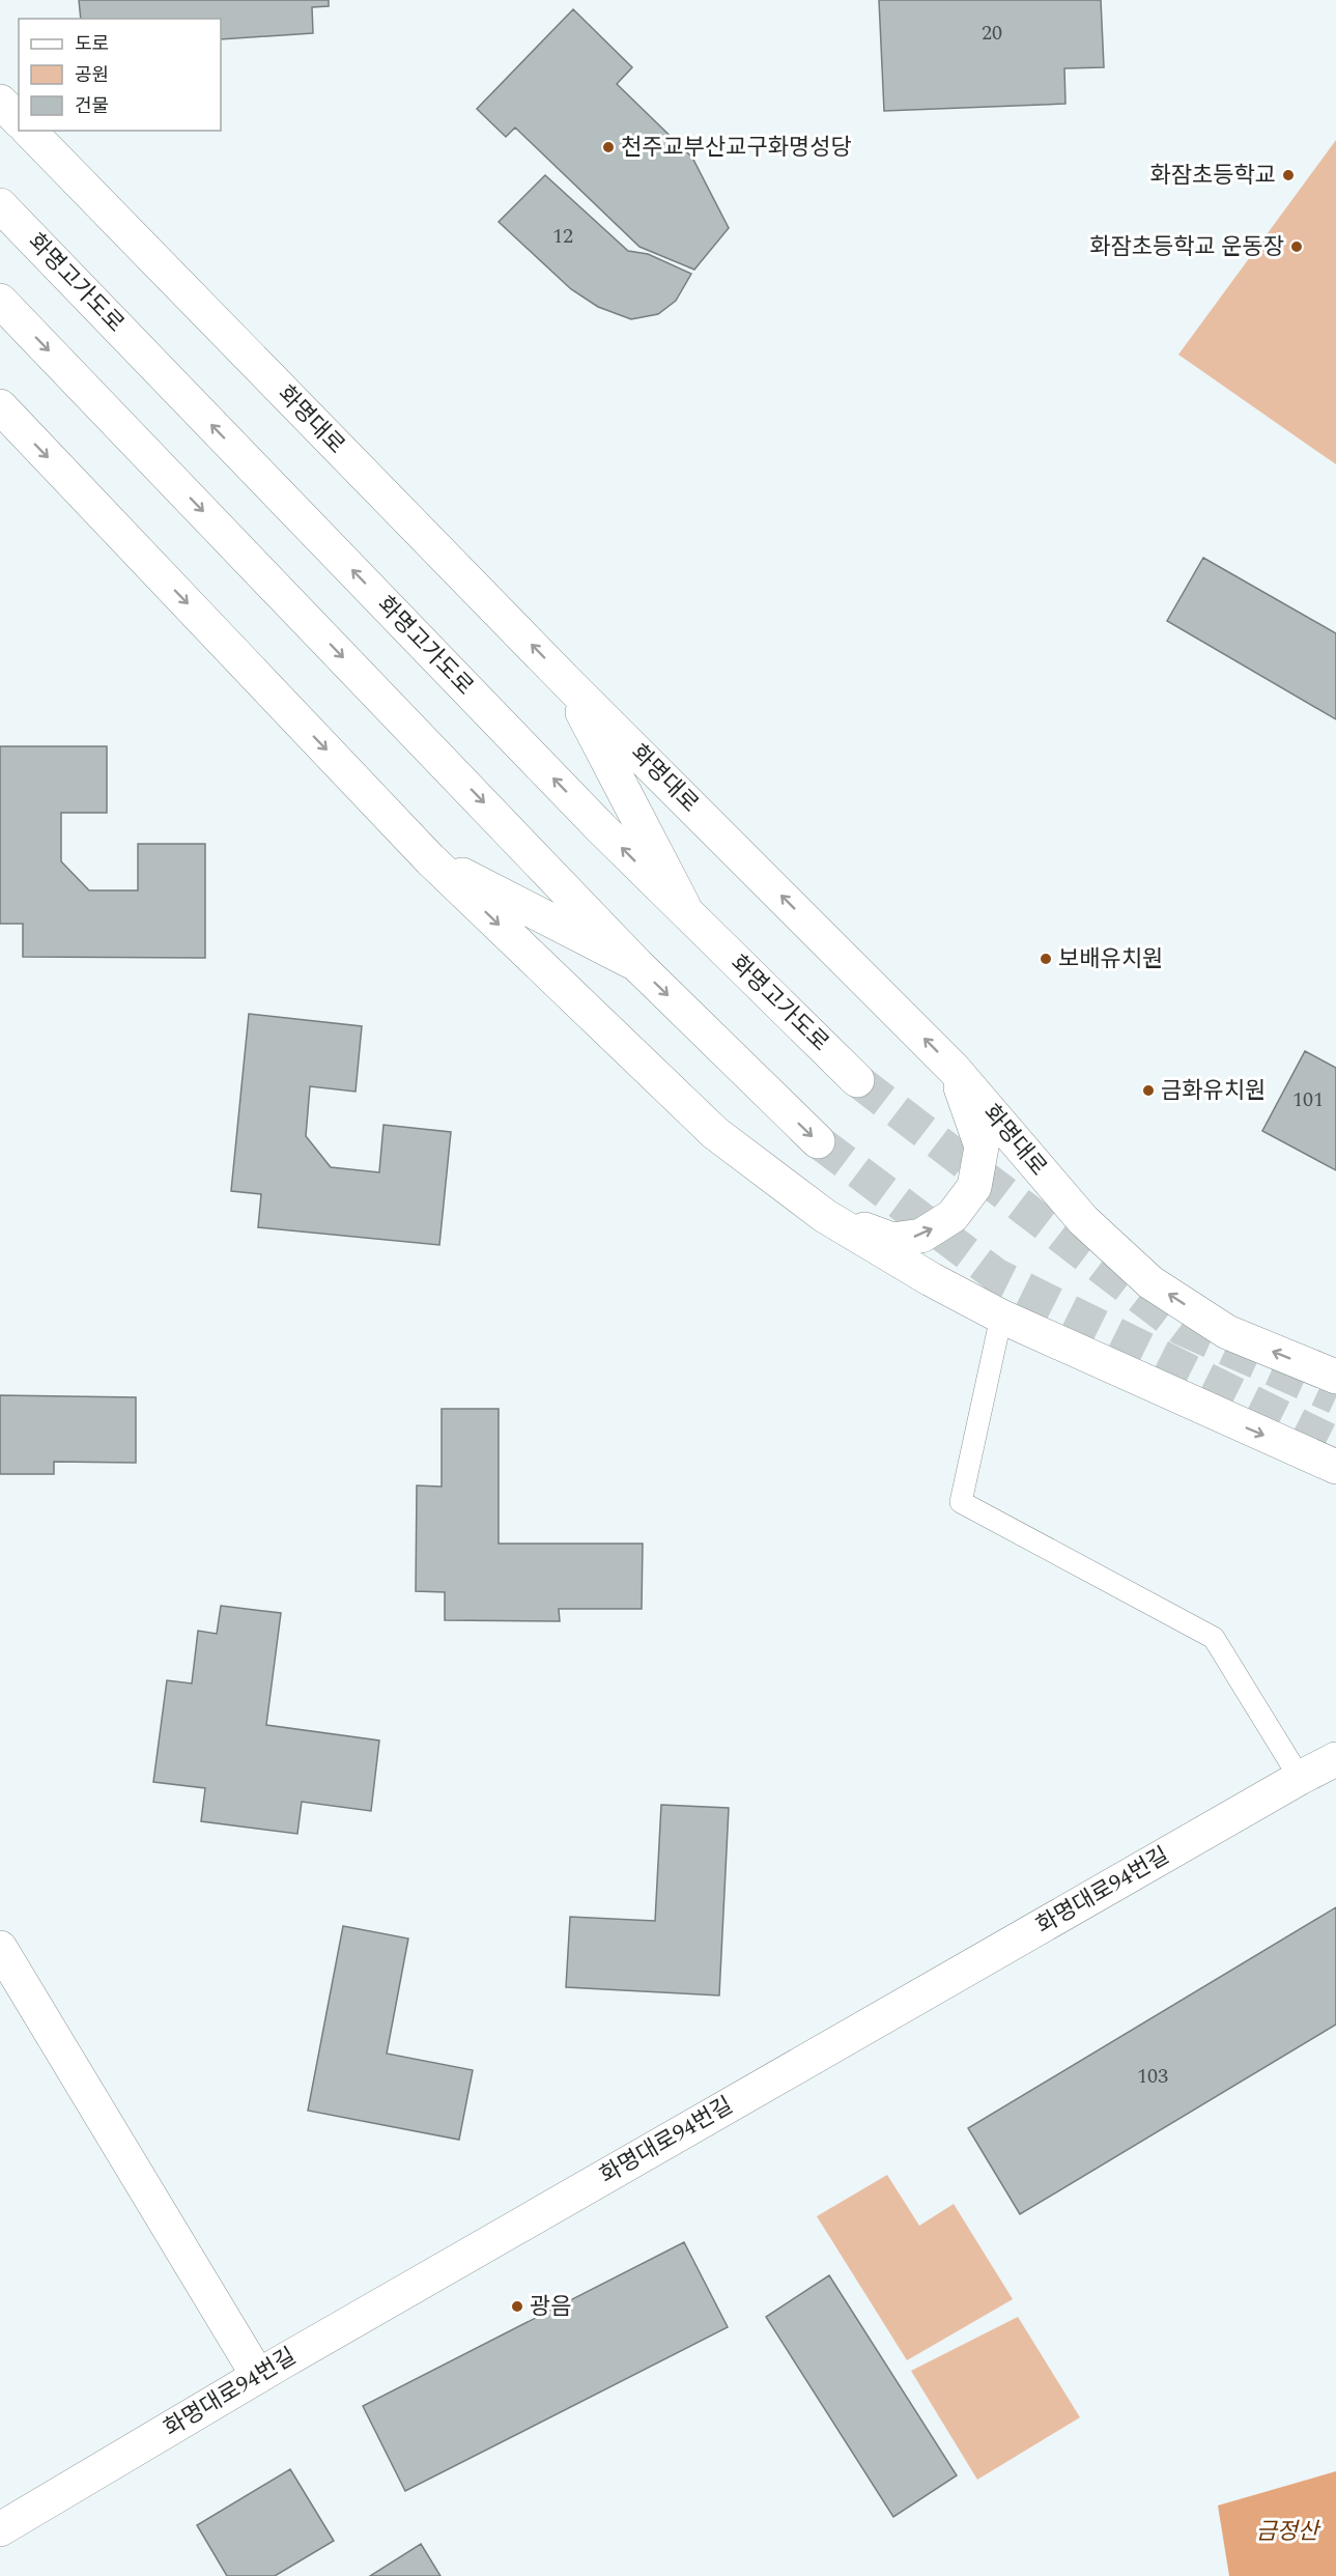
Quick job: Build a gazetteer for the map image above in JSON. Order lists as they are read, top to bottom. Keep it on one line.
{"streets":{"main road":["화명고가도로","화명대로","화명대로94번길"]},"parks":["금정산"],"places":["천주교부산교구화명성당","화잠초등학교","화잠초등학교 운동장","보배유치원","금화유치원","광음"],"house_numbers":["20","12","101","103"],"legend":["도로","공원","건물"]}
